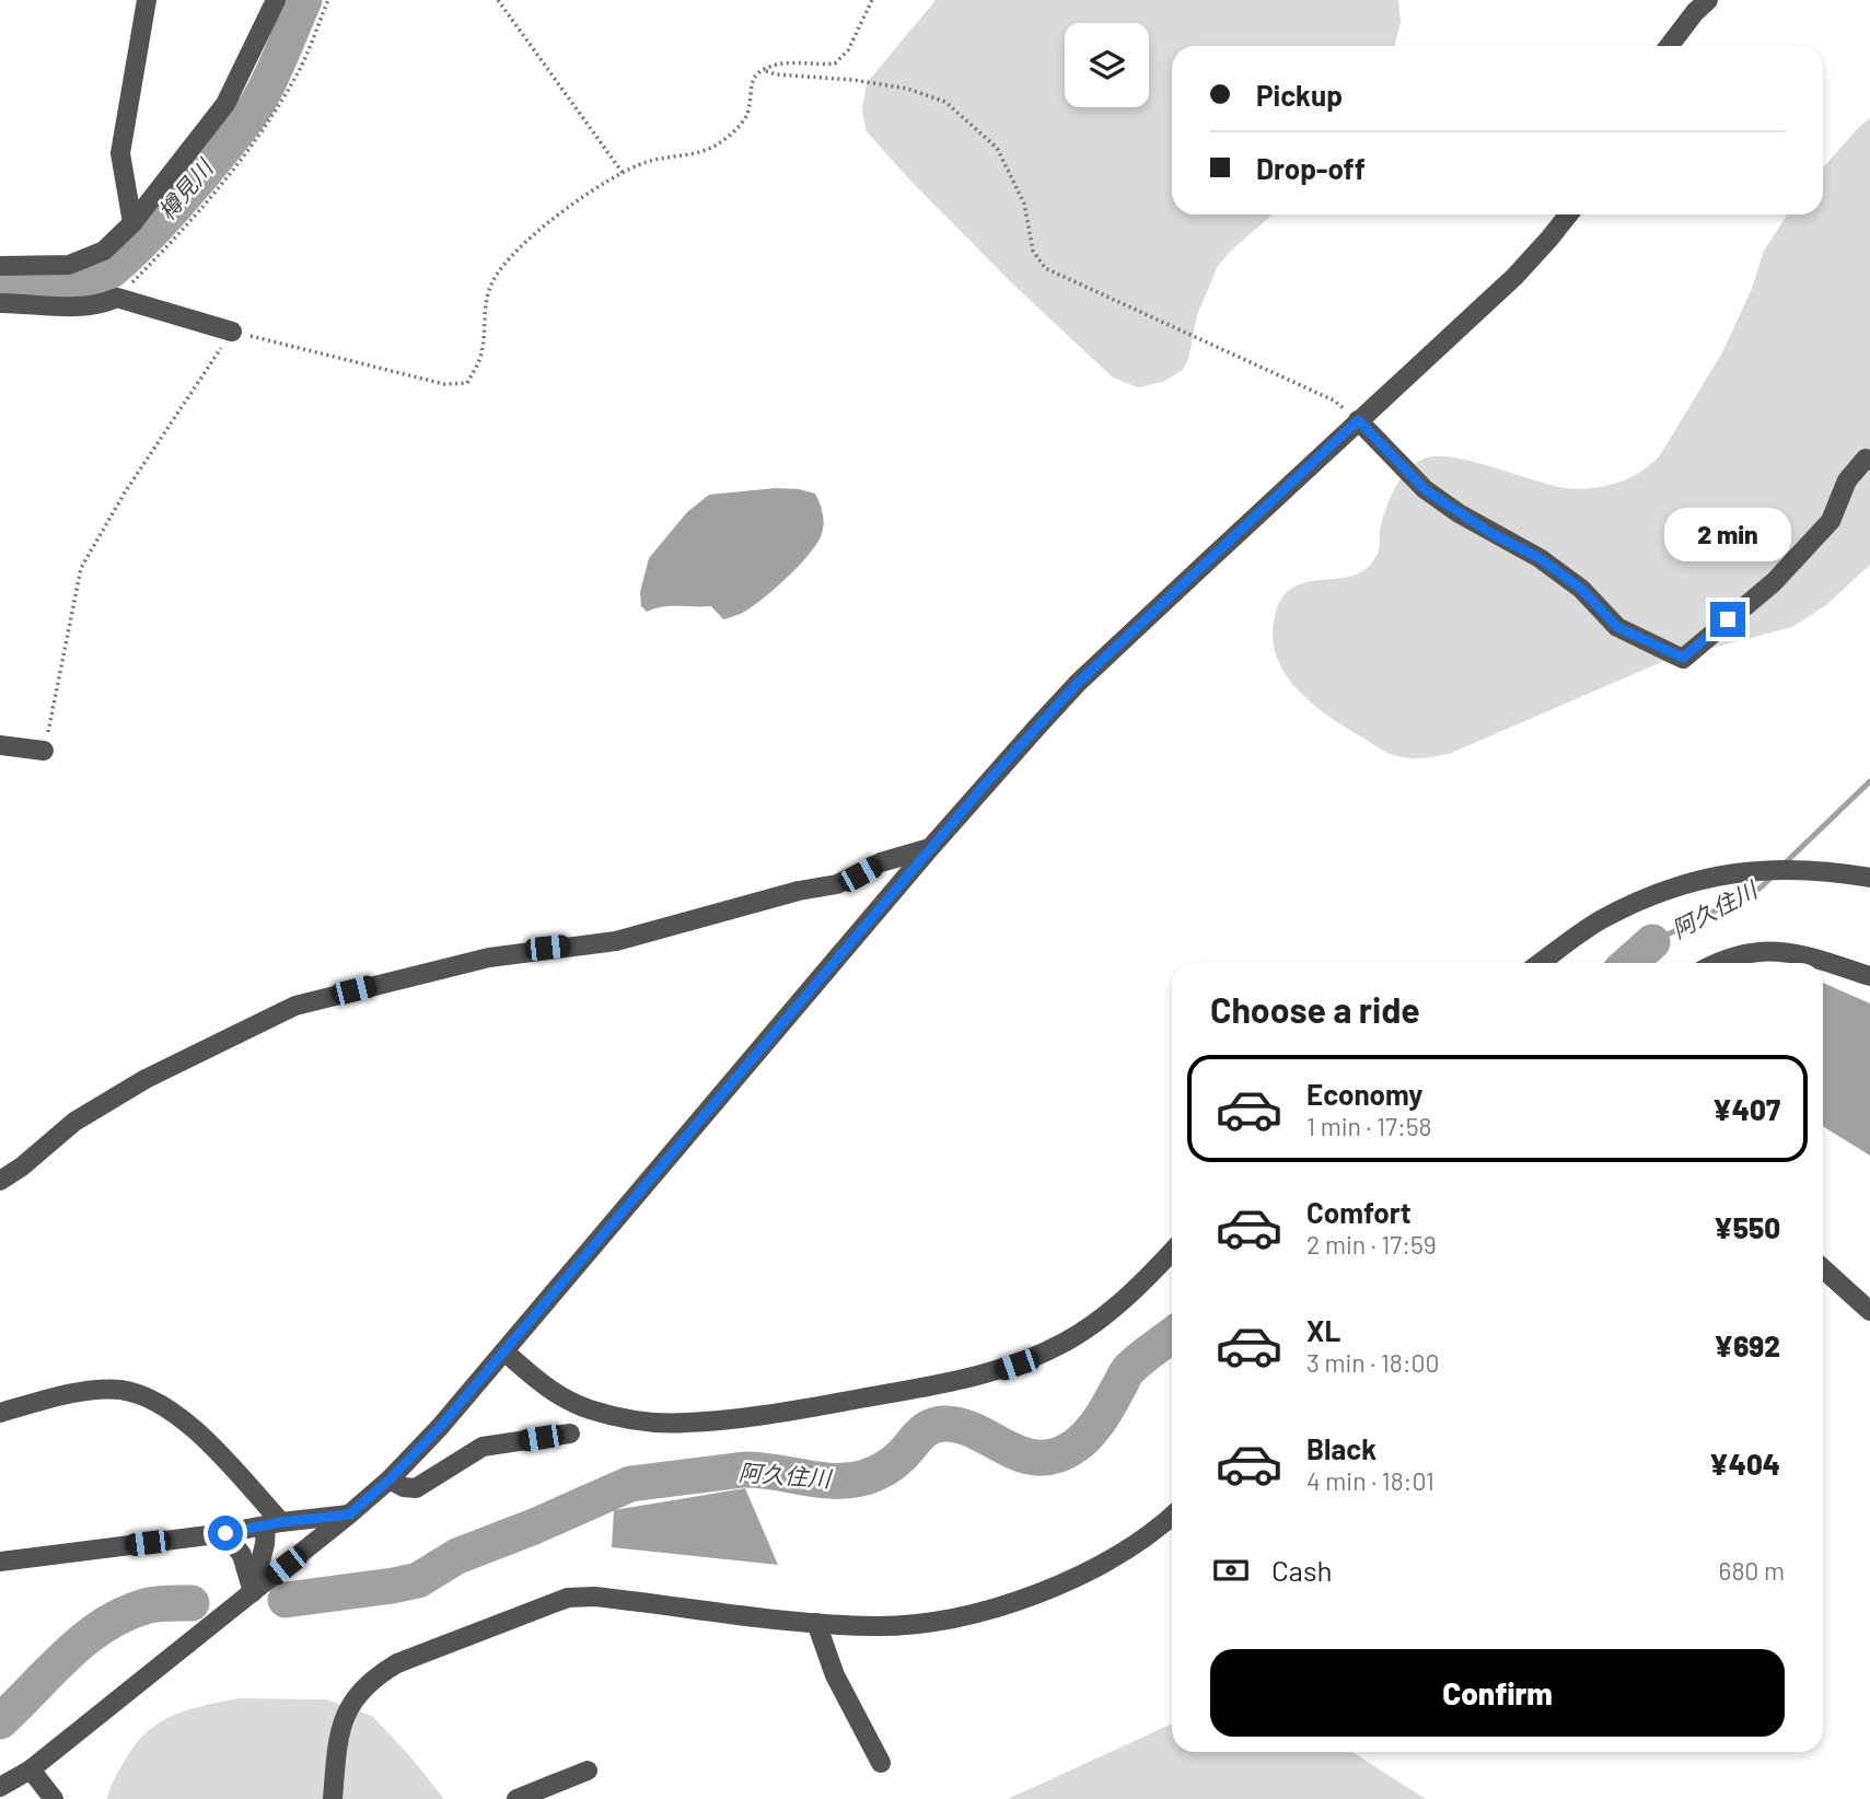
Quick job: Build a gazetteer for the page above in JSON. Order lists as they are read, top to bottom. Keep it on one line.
{"water":["樽見川","阿久住川"],"page":{"banner":["Pickup","Drop-off"],"bubble":"2 min","heading":"Choose a ride","list":[{"name":"Economy","note":"1 min · 17:58","value":"¥407"},{"name":"Comfort","note":"2 min · 17:59","value":"¥550"},{"name":"XL","note":"3 min · 18:00","value":"¥692"},{"name":"Black","note":"4 min · 18:01","value":"¥404"}],"pay":["Cash","680 m"],"buttons":"Confirm"}}
